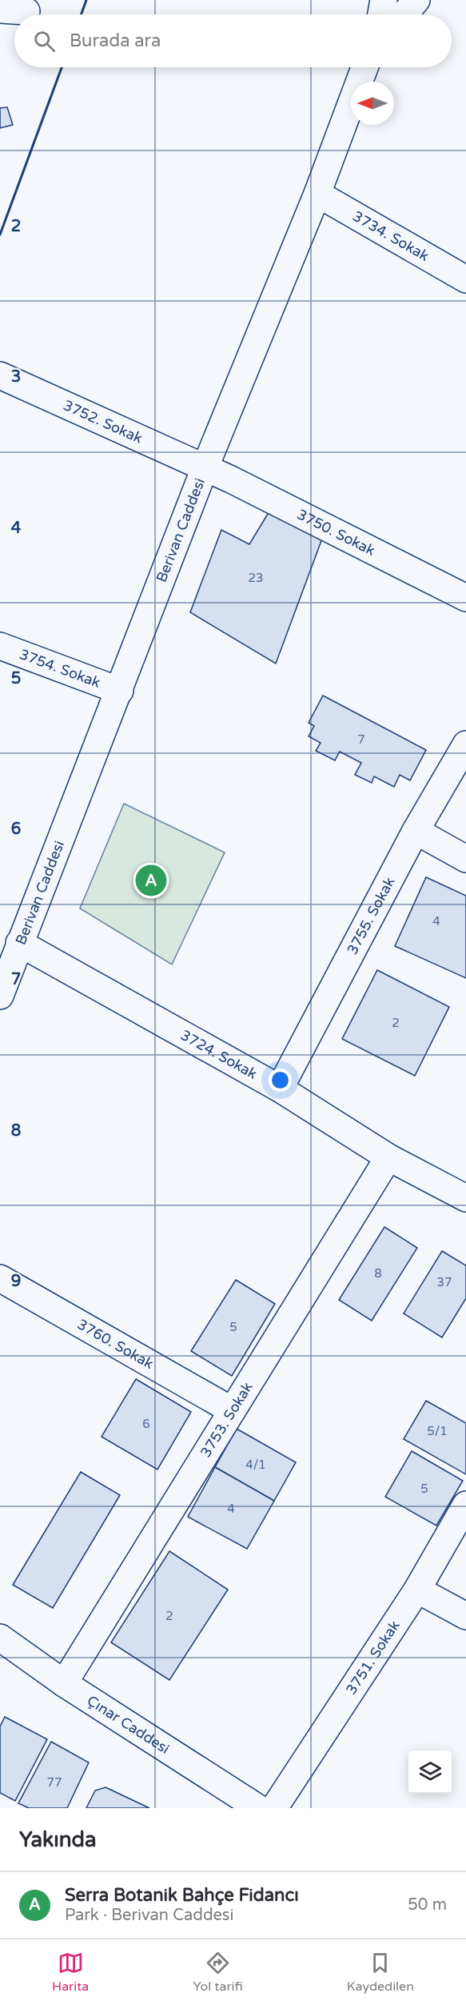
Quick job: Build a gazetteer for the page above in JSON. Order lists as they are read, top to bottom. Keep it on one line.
{"streets":{"street":["3734. Sokak","3752. Sokak","Berivan Caddesi","3750. Sokak","3754. Sokak","3755. Sokak","3724. Sokak","3760. Sokak","3753. Sokak","3751. Sokak","Çınar Caddesi"]},"crossings":[["3734. Sokak","Berivan Caddesi"],["3752. Sokak","Berivan Caddesi"],["3752. Sokak","3750. Sokak"],["Berivan Caddesi","3750. Sokak"],["Berivan Caddesi","3754. Sokak"],["Berivan Caddesi","3724. Sokak"],["3755. Sokak","3724. Sokak"],["3724. Sokak","3753. Sokak"],["3760. Sokak","3753. Sokak"],["3753. Sokak","Çınar Caddesi"]],"house_numbers":["23","7","4","2","8","37","5","6","5/1","4/1","5","4","2","77"],"north":"left","page":{"search":"Burada ara","pins":"A","heading":"Yakında","list":[{"mark":"A","name":"Serra Botanik Bahçe Fidancı","note":"Park · Berivan Caddesi","value":"50 m"}],"nav":["Harita","Yol tarifi","Kaydedilen"]},"grid":{"rows":["2","3","4","5","6","7","8","9"]}}
